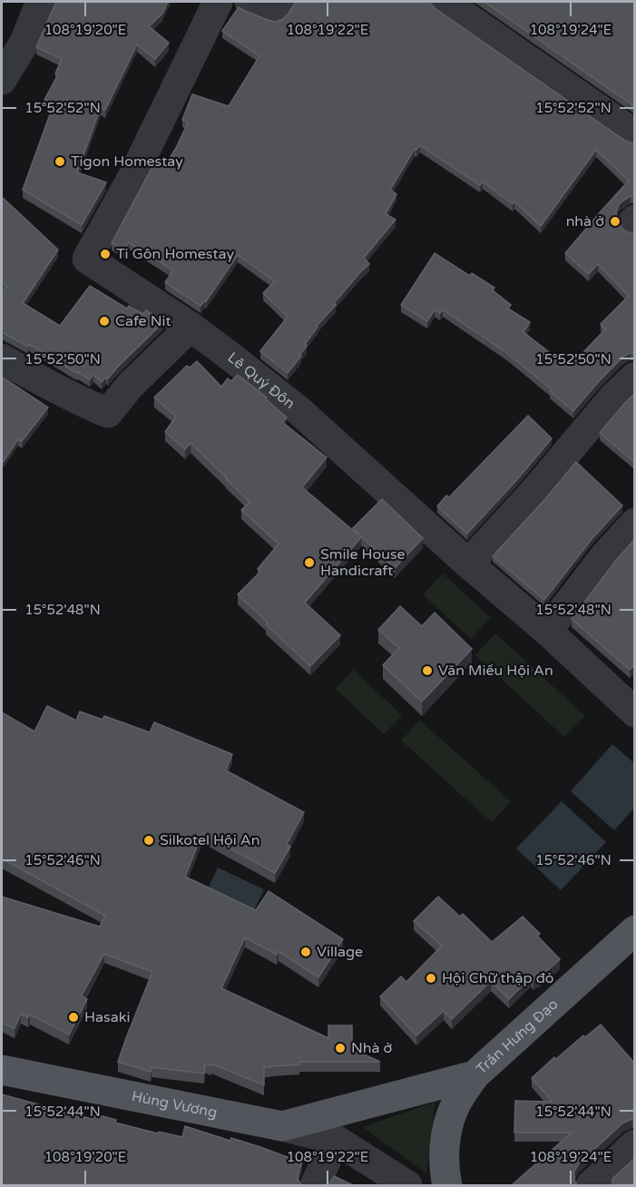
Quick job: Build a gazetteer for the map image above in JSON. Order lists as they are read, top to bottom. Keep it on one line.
{"streets":{"main road":["Trần Hưng Đạo","Hùng Vương"],"street":["Lê Quý Đôn"]},"crossings":[["Trần Hưng Đạo","Hùng Vương"]],"places":["Tigon Homestay","nhà ở","Ti Gôn Homestay","Cafe Nit","Smile House Handicraft","Văn Miếu Hội An","Silkotel Hội An","Village","Hội Chữ thập đỏ","Hasaki","Nhà ở"],"coordinates":["108°19'20\"E","108°19'22\"E","108°19'24\"E","15°52'52\"N","15°52'50\"N","15°52'48\"N","15°52'46\"N","15°52'44\"N"]}
